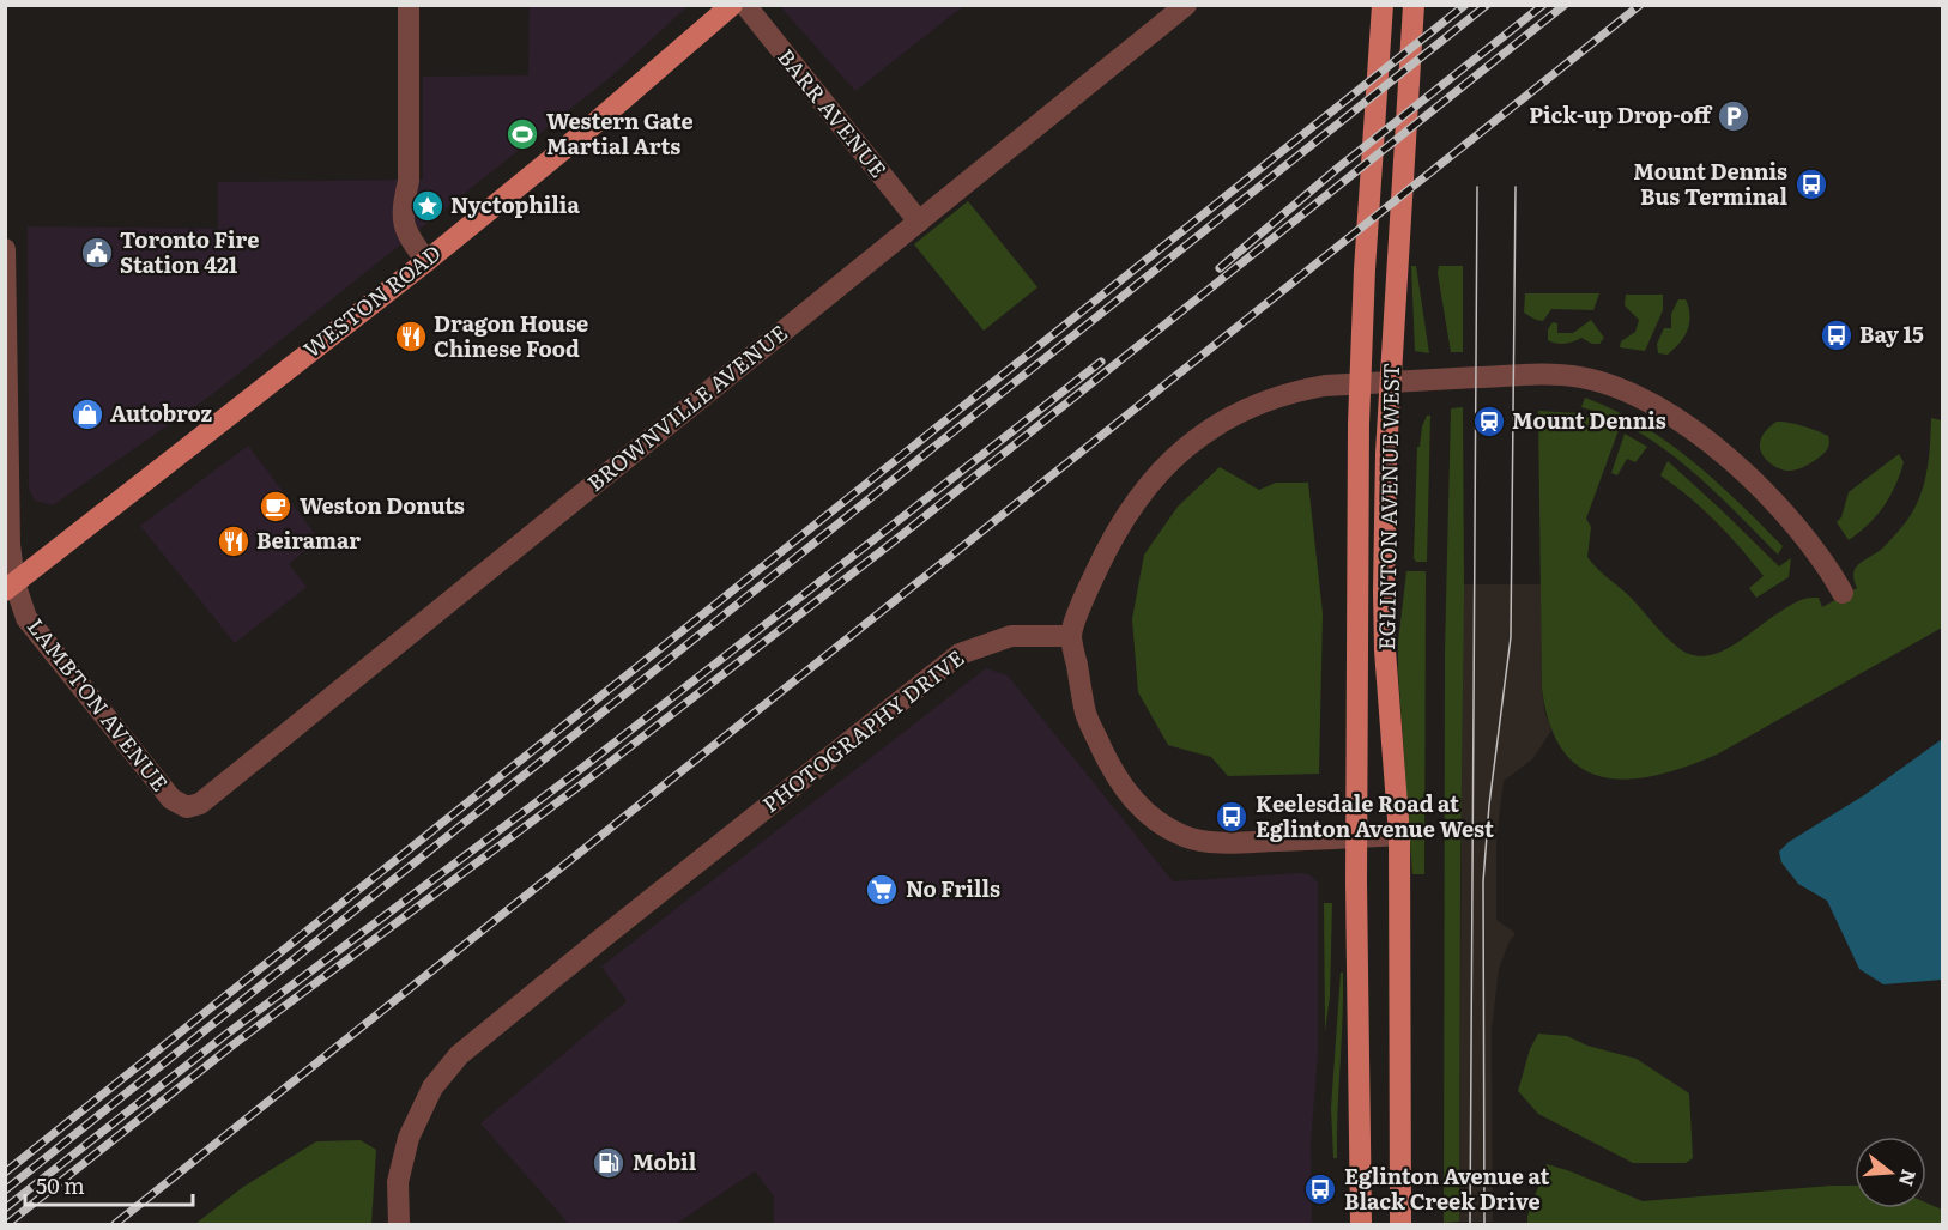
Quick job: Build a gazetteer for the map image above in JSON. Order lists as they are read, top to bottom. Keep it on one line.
{"streets":{"main road":["WESTON ROAD","EGLINTON AVENUE WEST"],"street":["BARR AVENUE","BROWNVILLE AVENUE","LAMBTON AVENUE","PHOTOGRAPHY DRIVE"]},"crossings":[["BARR AVENUE","BROWNVILLE AVENUE"],["WESTON ROAD","LAMBTON AVENUE"],["BROWNVILLE AVENUE","LAMBTON AVENUE"]],"places":{"parking":["Pick-up Drop-off"],"sports":["Western Gate Martial Arts"],"bus stop":["Mount Dennis Bus Terminal","Bay 15","Keelesdale Road at Eglinton Avenue West","Eglinton Avenue at Black Creek Drive"],"place":["Nyctophilia"],"public building":["Toronto Fire Station 421"],"restaurant":["Dragon House Chinese Food","Beiramar"],"shop":["Autobroz"],"station":["Mount Dennis"],"cafe":["Weston Donuts"],"supermarket":["No Frills"],"fuel station":["Mobil"]},"scale_bar":"50 m","north":"right"}
